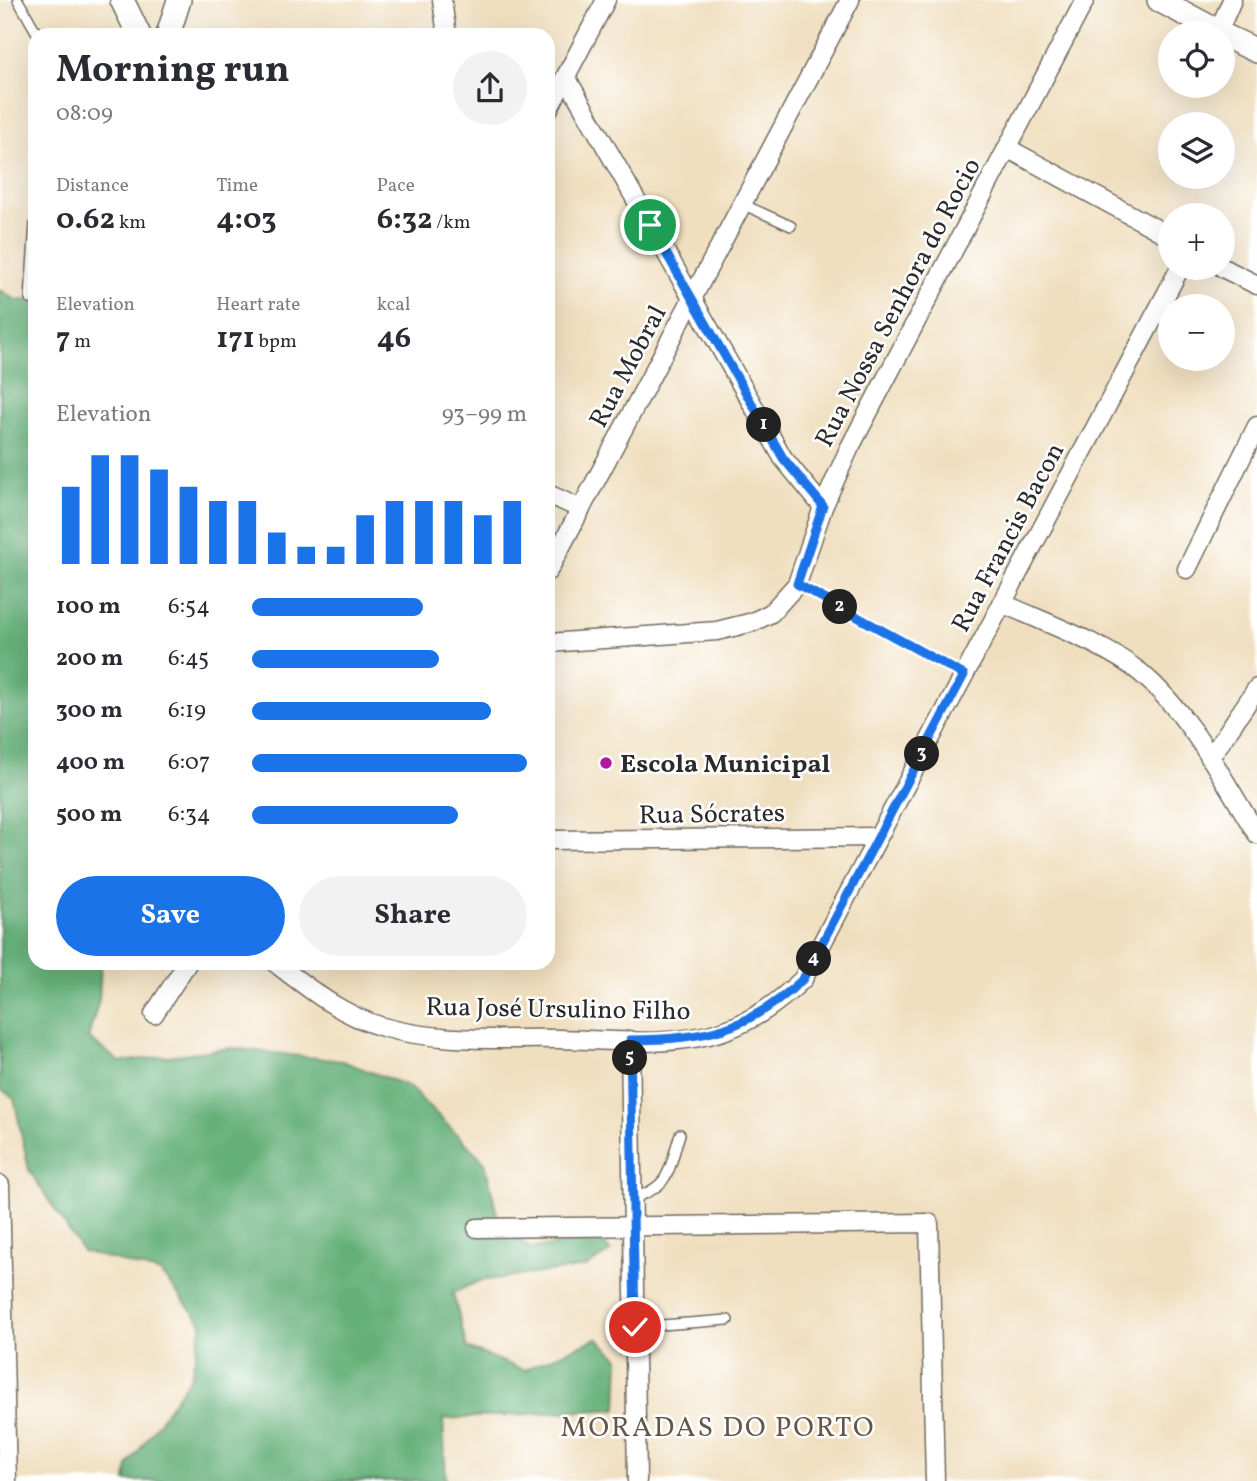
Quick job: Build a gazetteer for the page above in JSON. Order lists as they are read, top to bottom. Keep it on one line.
{"streets":{"street":["Rua Nossa Senhora do Rocio","Rua Mobral","Rua Francis Bacon","Rua Sócrates","Rua José Ursulino Filho"]},"crossings":[["Rua Francis Bacon","Rua Sócrates"],["Rua Francis Bacon","Rua José Ursulino Filho"]],"districts":["MORADAS DO PORTO"],"places":["Escola Municipal"],"page":{"map_buttons":["+","−"],"heading":["Morning run","08:09"],"stats":[["Distance","0.62 km"],["Time","4:03"],["Pace","6:32 /km"],["Elevation","7 m"],["Heart rate","171 bpm"],["kcal","46"]],"chart":["Elevation","93–99 m"],"pins":["1","2","3","4","5"],"list":[{"name":"100 m","note":"6:54"},{"name":"200 m","note":"6:45"},{"name":"300 m","note":"6:19"},{"name":"400 m","note":"6:07"},{"name":"500 m","note":"6:34"}],"buttons":["Save","Share"]}}
